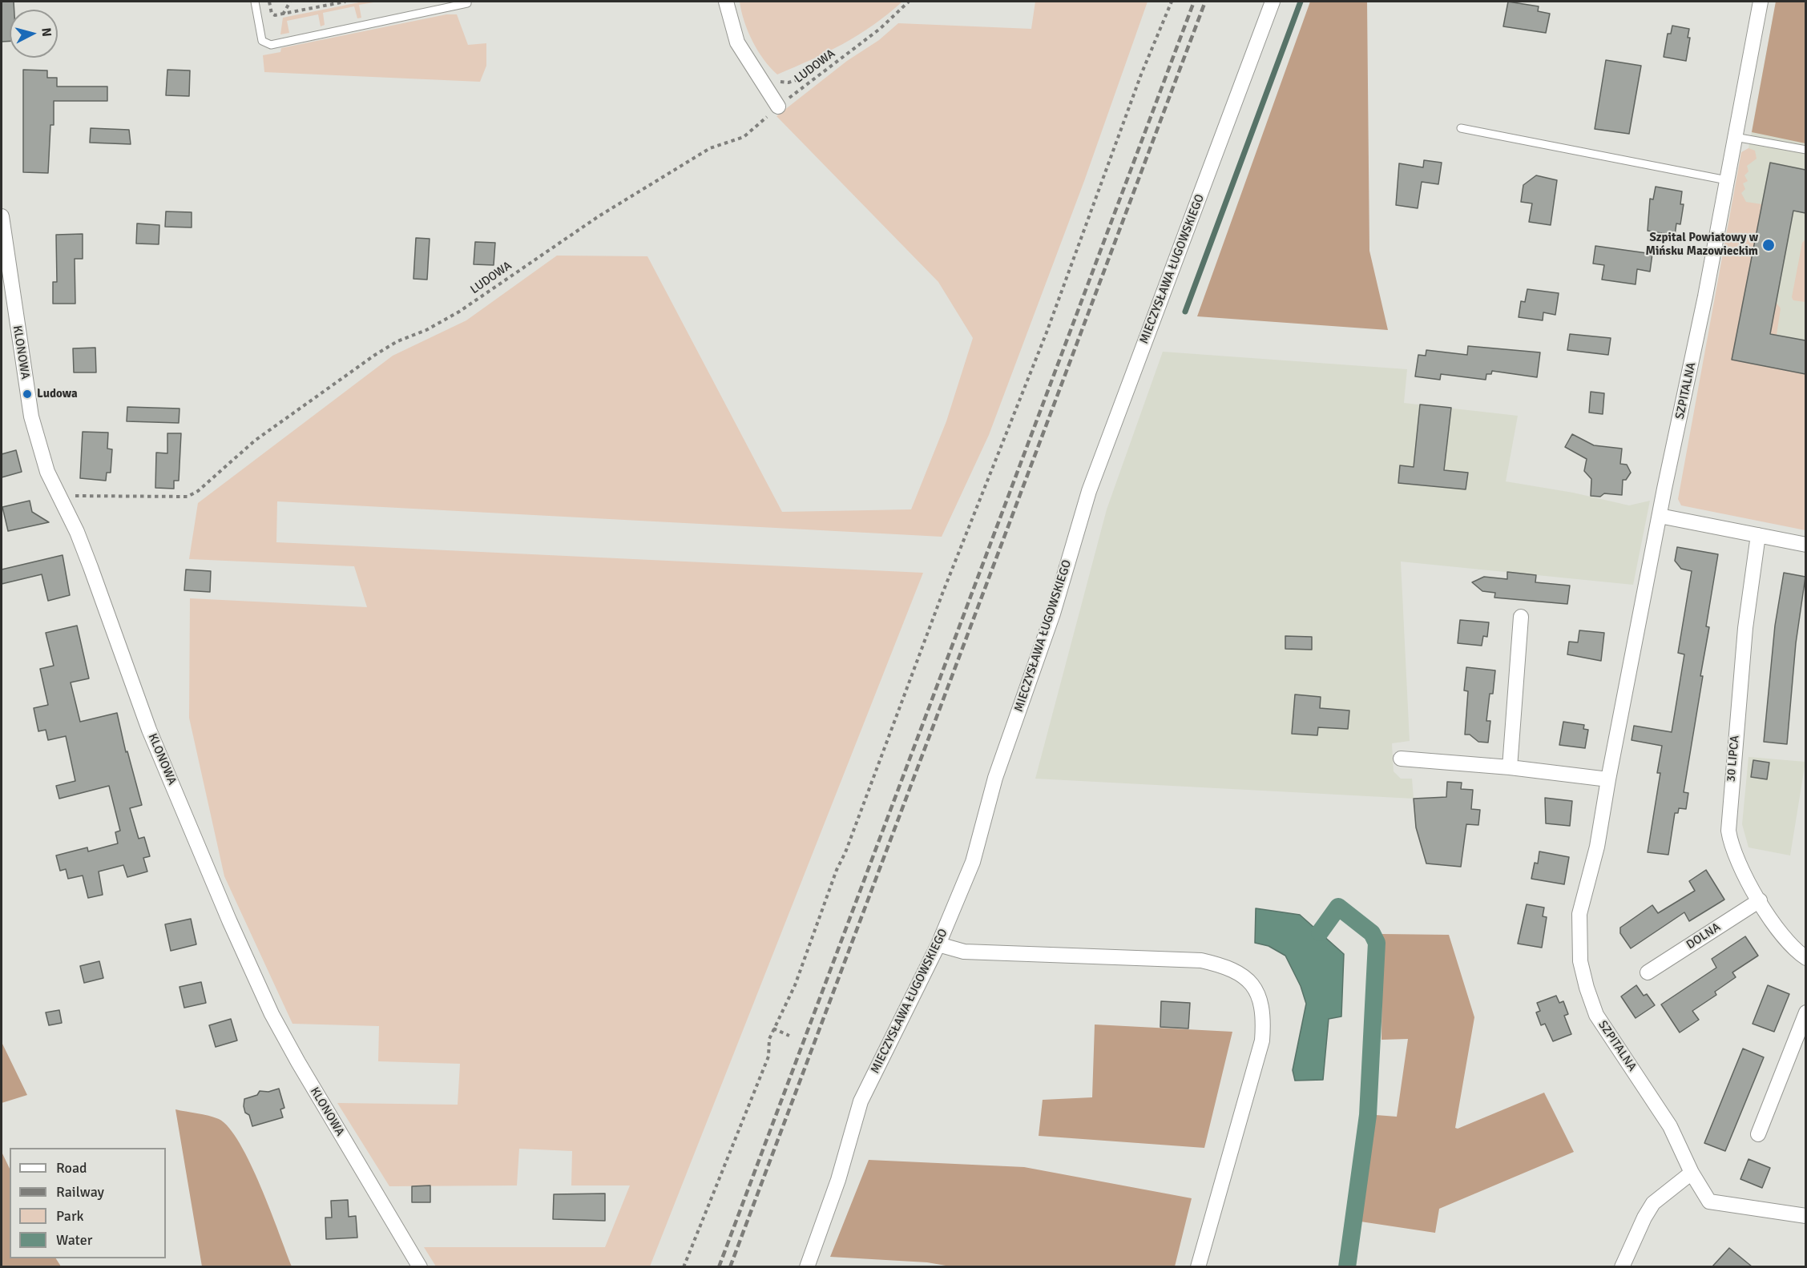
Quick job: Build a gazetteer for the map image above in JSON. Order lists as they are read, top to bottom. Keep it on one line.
{"streets":{"street":["MIECZYSŁAWA ŁUGOWSKIEGO","KLONOWA","SZPITALNA","30 LIPCA","DOLNA"],"path":["LUDOWA"]},"crossings":[["LUDOWA","KLONOWA"],["30 LIPCA","DOLNA"]],"places":["Szpital Powiatowy w Mińsku Mazowieckim","Ludowa"],"legend":["Road","Railway","Park","Water"],"north":"right"}
